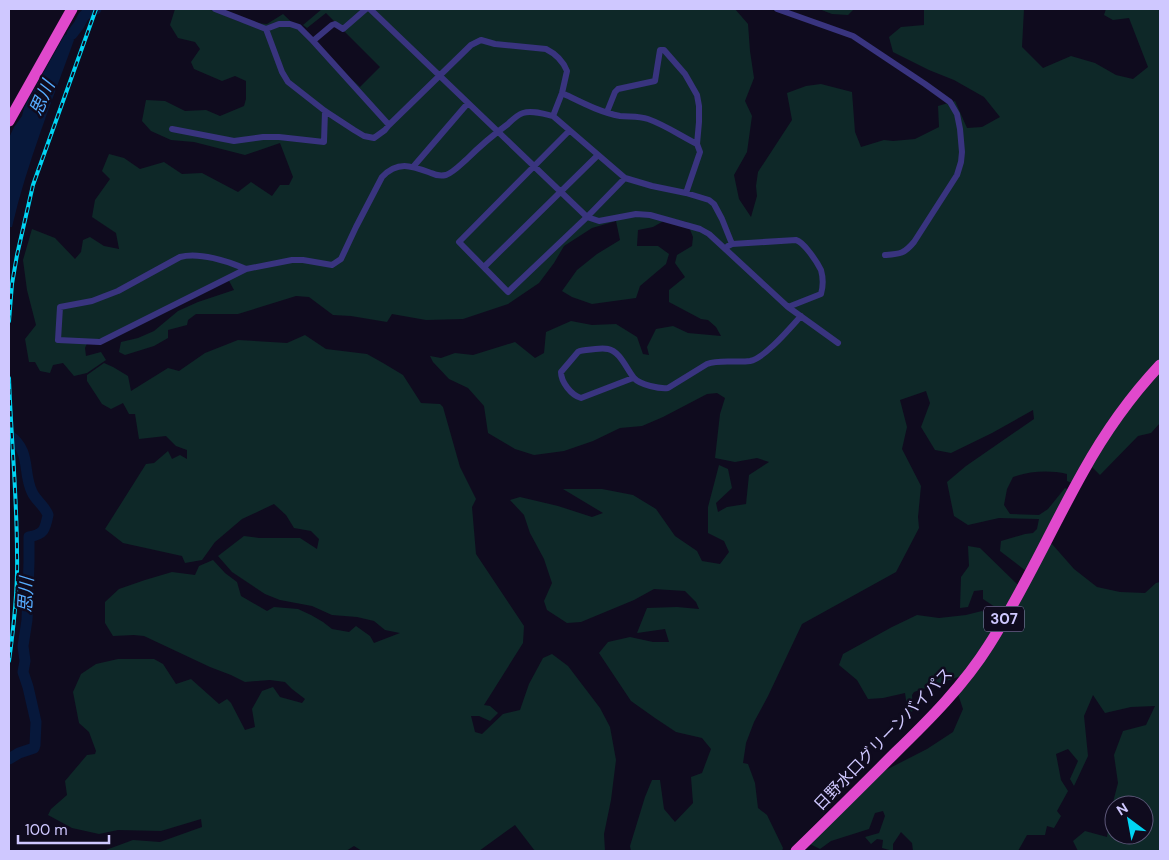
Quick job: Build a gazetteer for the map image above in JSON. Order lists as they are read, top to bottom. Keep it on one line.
{"streets":{"highway":["307","日野水口グリーンバイパス"]},"water":["思川"],"scale_bar":"100 m","north":"top left"}
